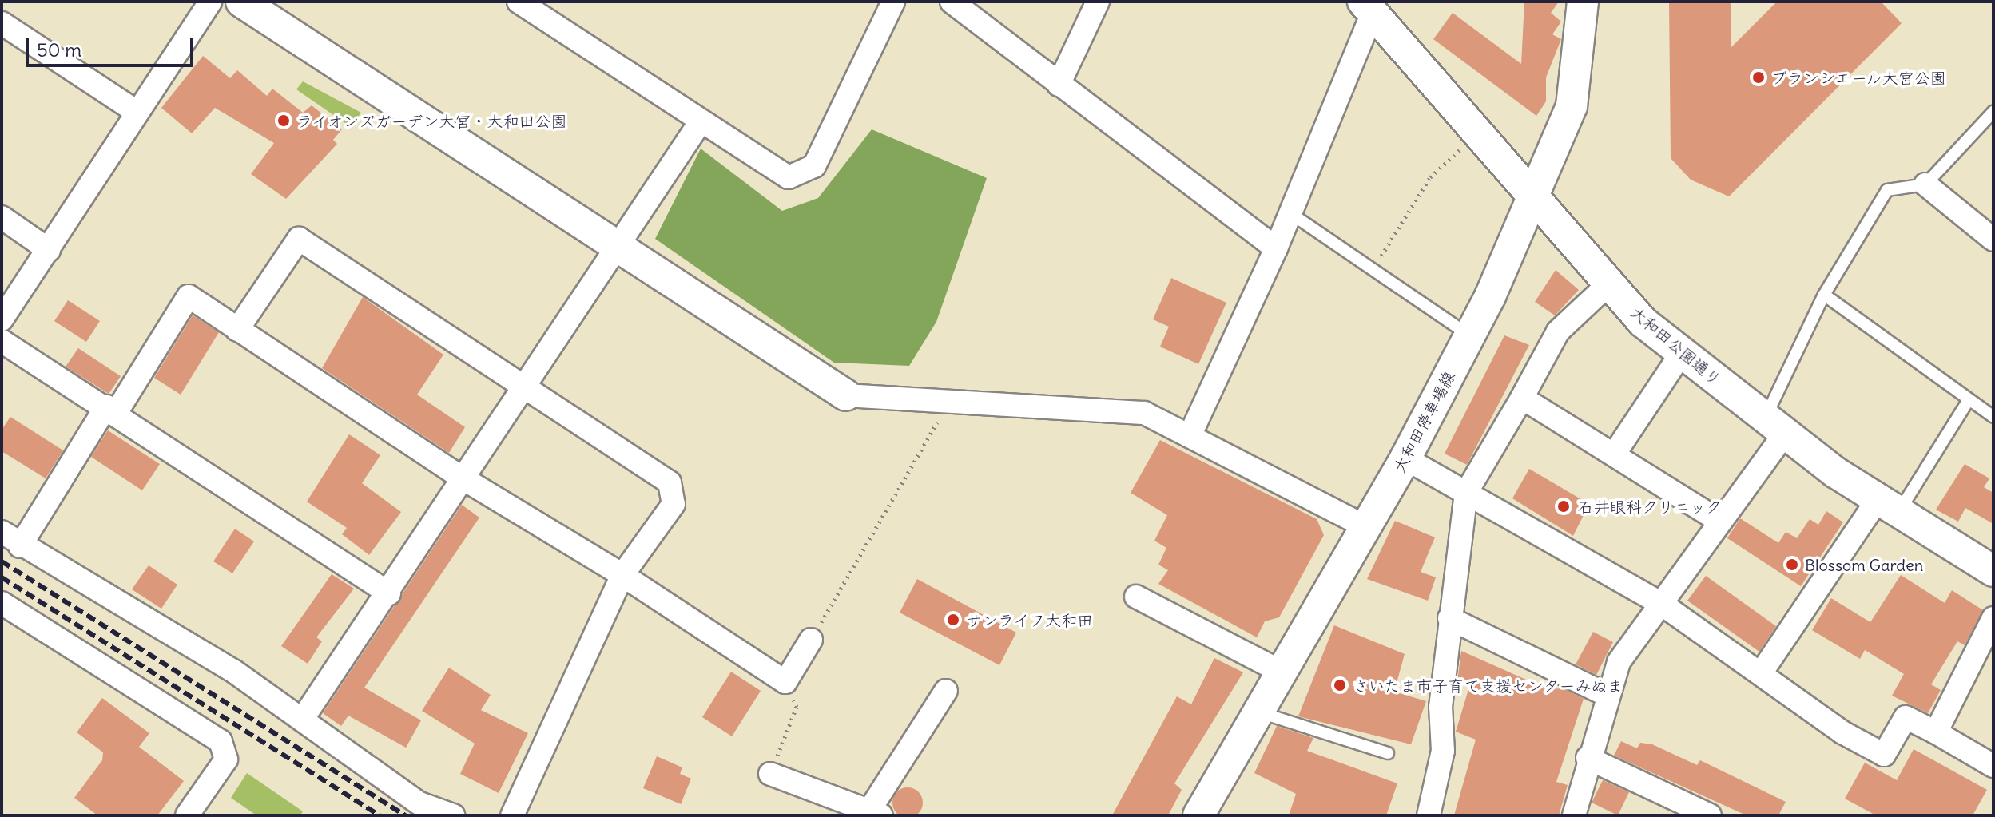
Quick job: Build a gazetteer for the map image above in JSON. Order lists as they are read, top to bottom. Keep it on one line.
{"streets":{"street":["大和田公園通り","大和田停車場線"]},"crossings":[["大和田公園通り","大和田停車場線"]],"places":["ブランシエール大宮公園","ライオンズガーデン大宮・大和田公園","石井眼科クリニック","Blossom Garden","サンライフ大和田","さいたま市子育て支援センターみぬま"],"scale_bar":"50 m"}
